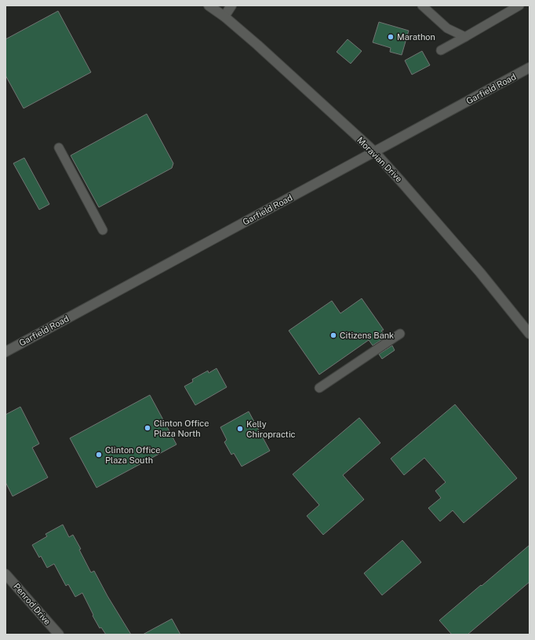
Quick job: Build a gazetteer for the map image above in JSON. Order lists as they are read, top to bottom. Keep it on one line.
{"streets":{"main road":["Garfield Road","Moravian Drive","Penrod Drive"]},"crossings":[["Garfield Road","Moravian Drive"]],"places":["Marathon","Citizens Bank","Clinton Office Plaza North","Kelly Chiropractic","Clinton Office Plaza South"]}
